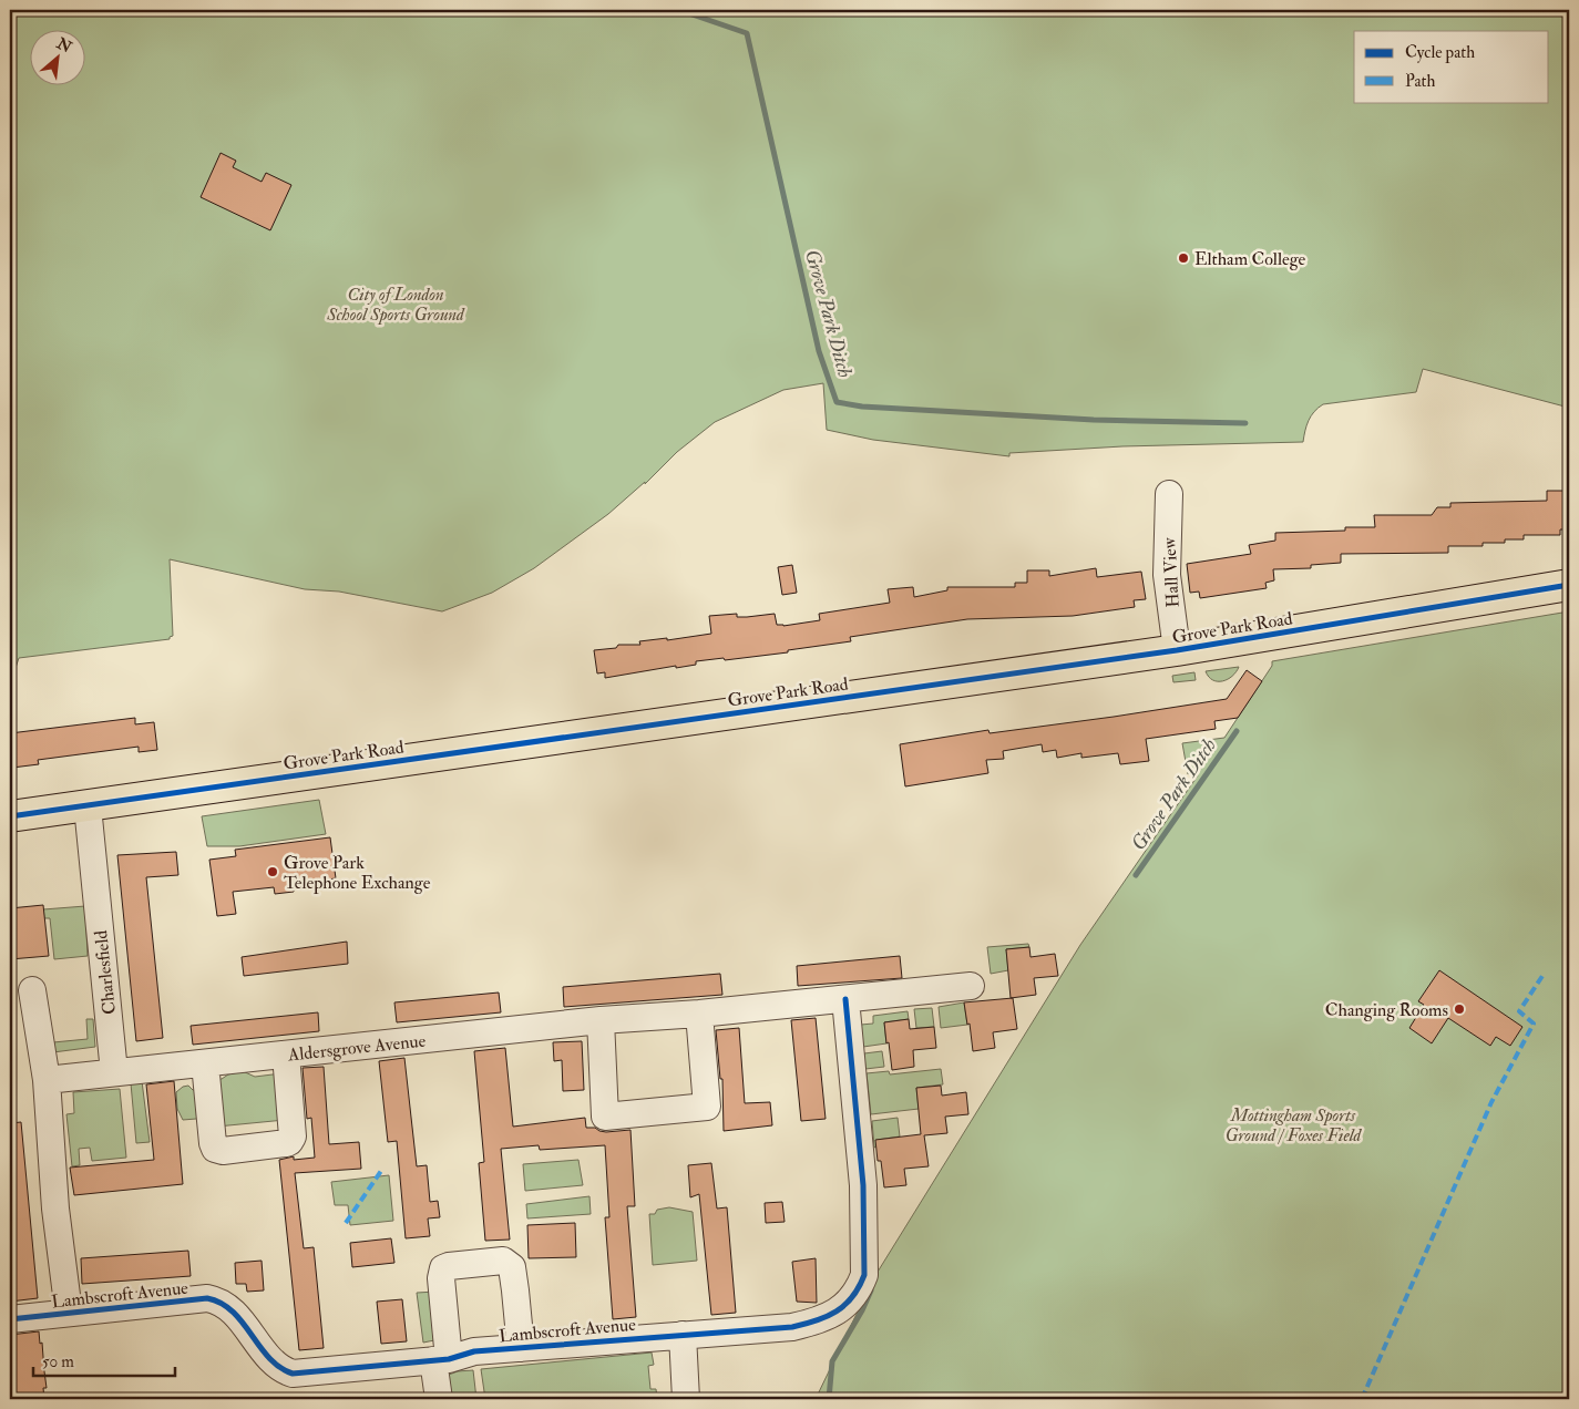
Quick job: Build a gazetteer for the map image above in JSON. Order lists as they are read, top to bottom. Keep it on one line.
{"streets":{"main road":["Grove Park Road"],"street":["Hall View","Charlesfield","Aldersgrove Avenue","Lambscroft Avenue"]},"crossings":[["Hall View","Grove Park Road"],["Grove Park Road","Charlesfield"],["Charlesfield","Aldersgrove Avenue"],["Aldersgrove Avenue","Lambscroft Avenue"]],"water":["Grove Park Ditch"],"parks":["City of London School Sports Ground","Mottingham Sports Ground / Foxes Field"],"places":["Eltham College","Grove Park Telephone Exchange","Changing Rooms"],"legend":["Cycle path","Path"],"scale_bar":"50 m","north":"top right"}
